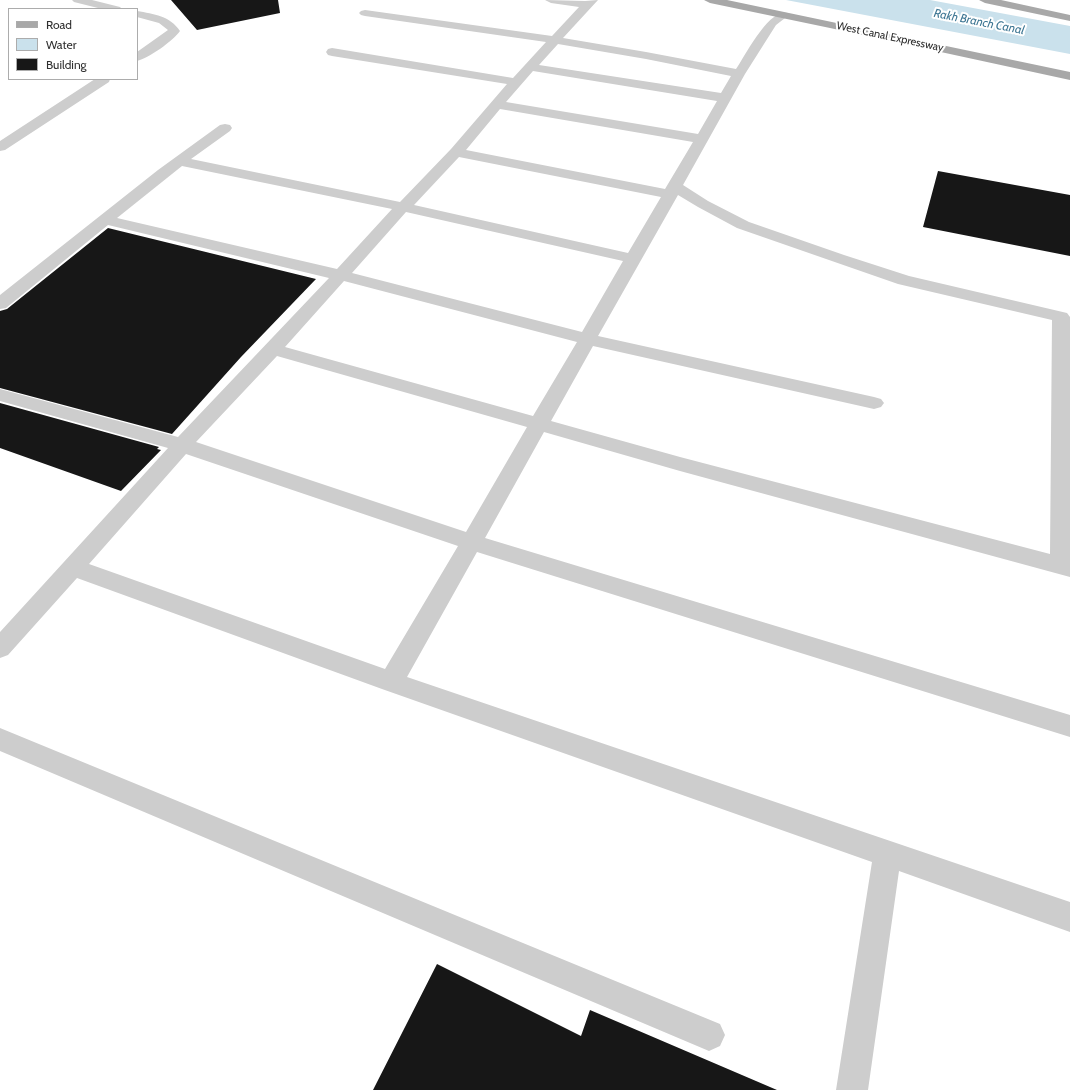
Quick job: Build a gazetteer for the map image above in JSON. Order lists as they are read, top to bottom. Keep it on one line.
{"streets":{"main road":["West Canal Expressway"]},"water":["Rakh Branch Canal"],"legend":["Road","Water","Building"]}
